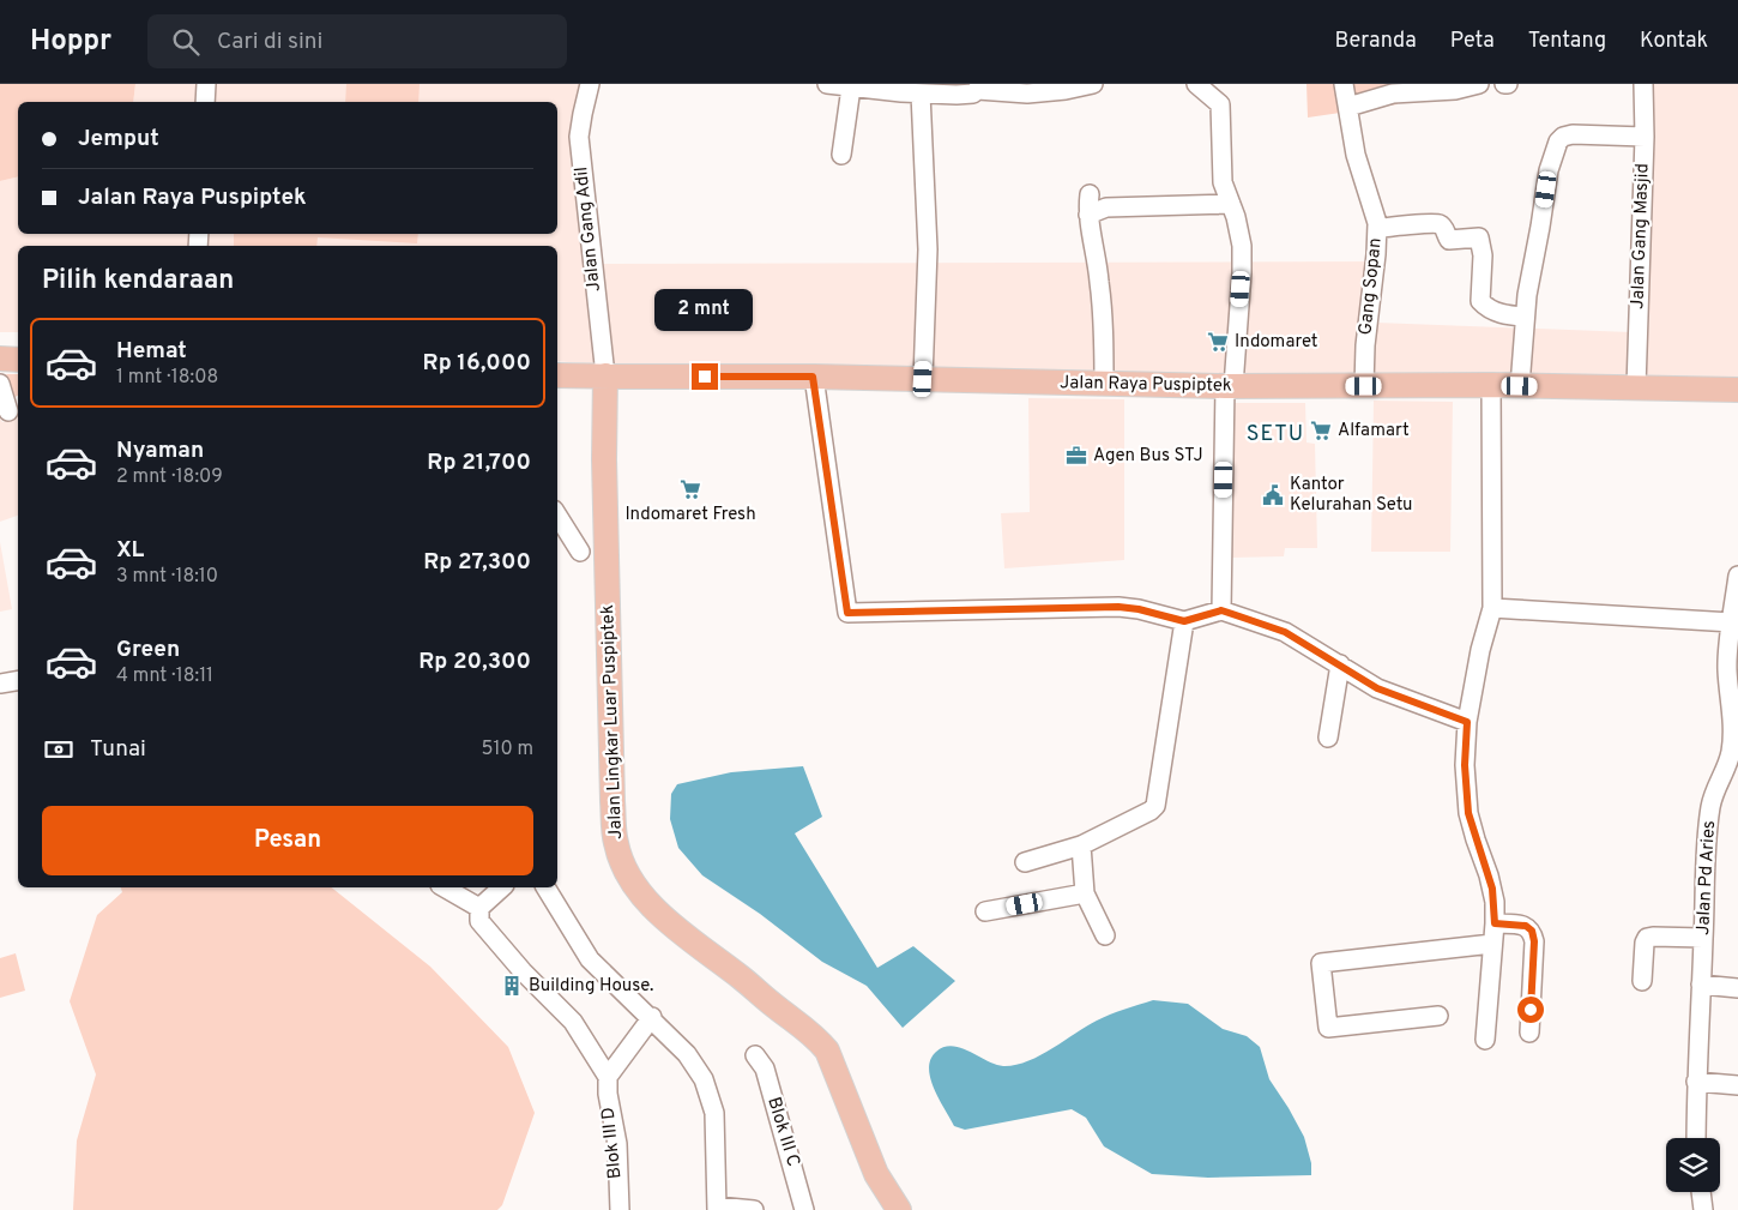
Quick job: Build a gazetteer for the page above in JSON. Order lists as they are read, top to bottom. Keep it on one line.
{"streets":{"main road":["Jalan Raya Puspiptek","Jalan Lingkar Luar Puspiptek"],"street":["Jalan Gang Adil","Jalan Gang Masjid","Gang Sopan","Jalan Pd Aries","Blok III C","Blok III D"]},"crossings":[["Jalan Gang Adil","Jalan Raya Puspiptek"],["Jalan Gang Adil","Jalan Lingkar Luar Puspiptek"],["Jalan Gang Masjid","Jalan Raya Puspiptek"],["Gang Sopan","Jalan Raya Puspiptek"],["Jalan Raya Puspiptek","Jalan Lingkar Luar Puspiptek"]],"districts":["SETU"],"places":{"supermarket":["Indomaret","Alfamart","Indomaret Fresh"],"office":["Agen Bus STJ"],"public building":["Kantor Kelurahan Setu"],"building":["Building House."]},"page":{"header":"Hoppr","search":"Cari di sini","nav":["Beranda","Peta","Tentang","Kontak"],"banner":["Jemput","Jalan Raya Puspiptek"],"heading":"Pilih kendaraan","bubble":"2 mnt","list":[{"name":"Hemat","note":"1 mnt · 18:08","value":"Rp 16,000"},{"name":"Nyaman","note":"2 mnt · 18:09","value":"Rp 21,700"},{"name":"XL","note":"3 mnt · 18:10","value":"Rp 27,300"},{"name":"Green","note":"4 mnt · 18:11","value":"Rp 20,300"}],"pay":["Tunai","510 m"],"buttons":"Pesan"}}
